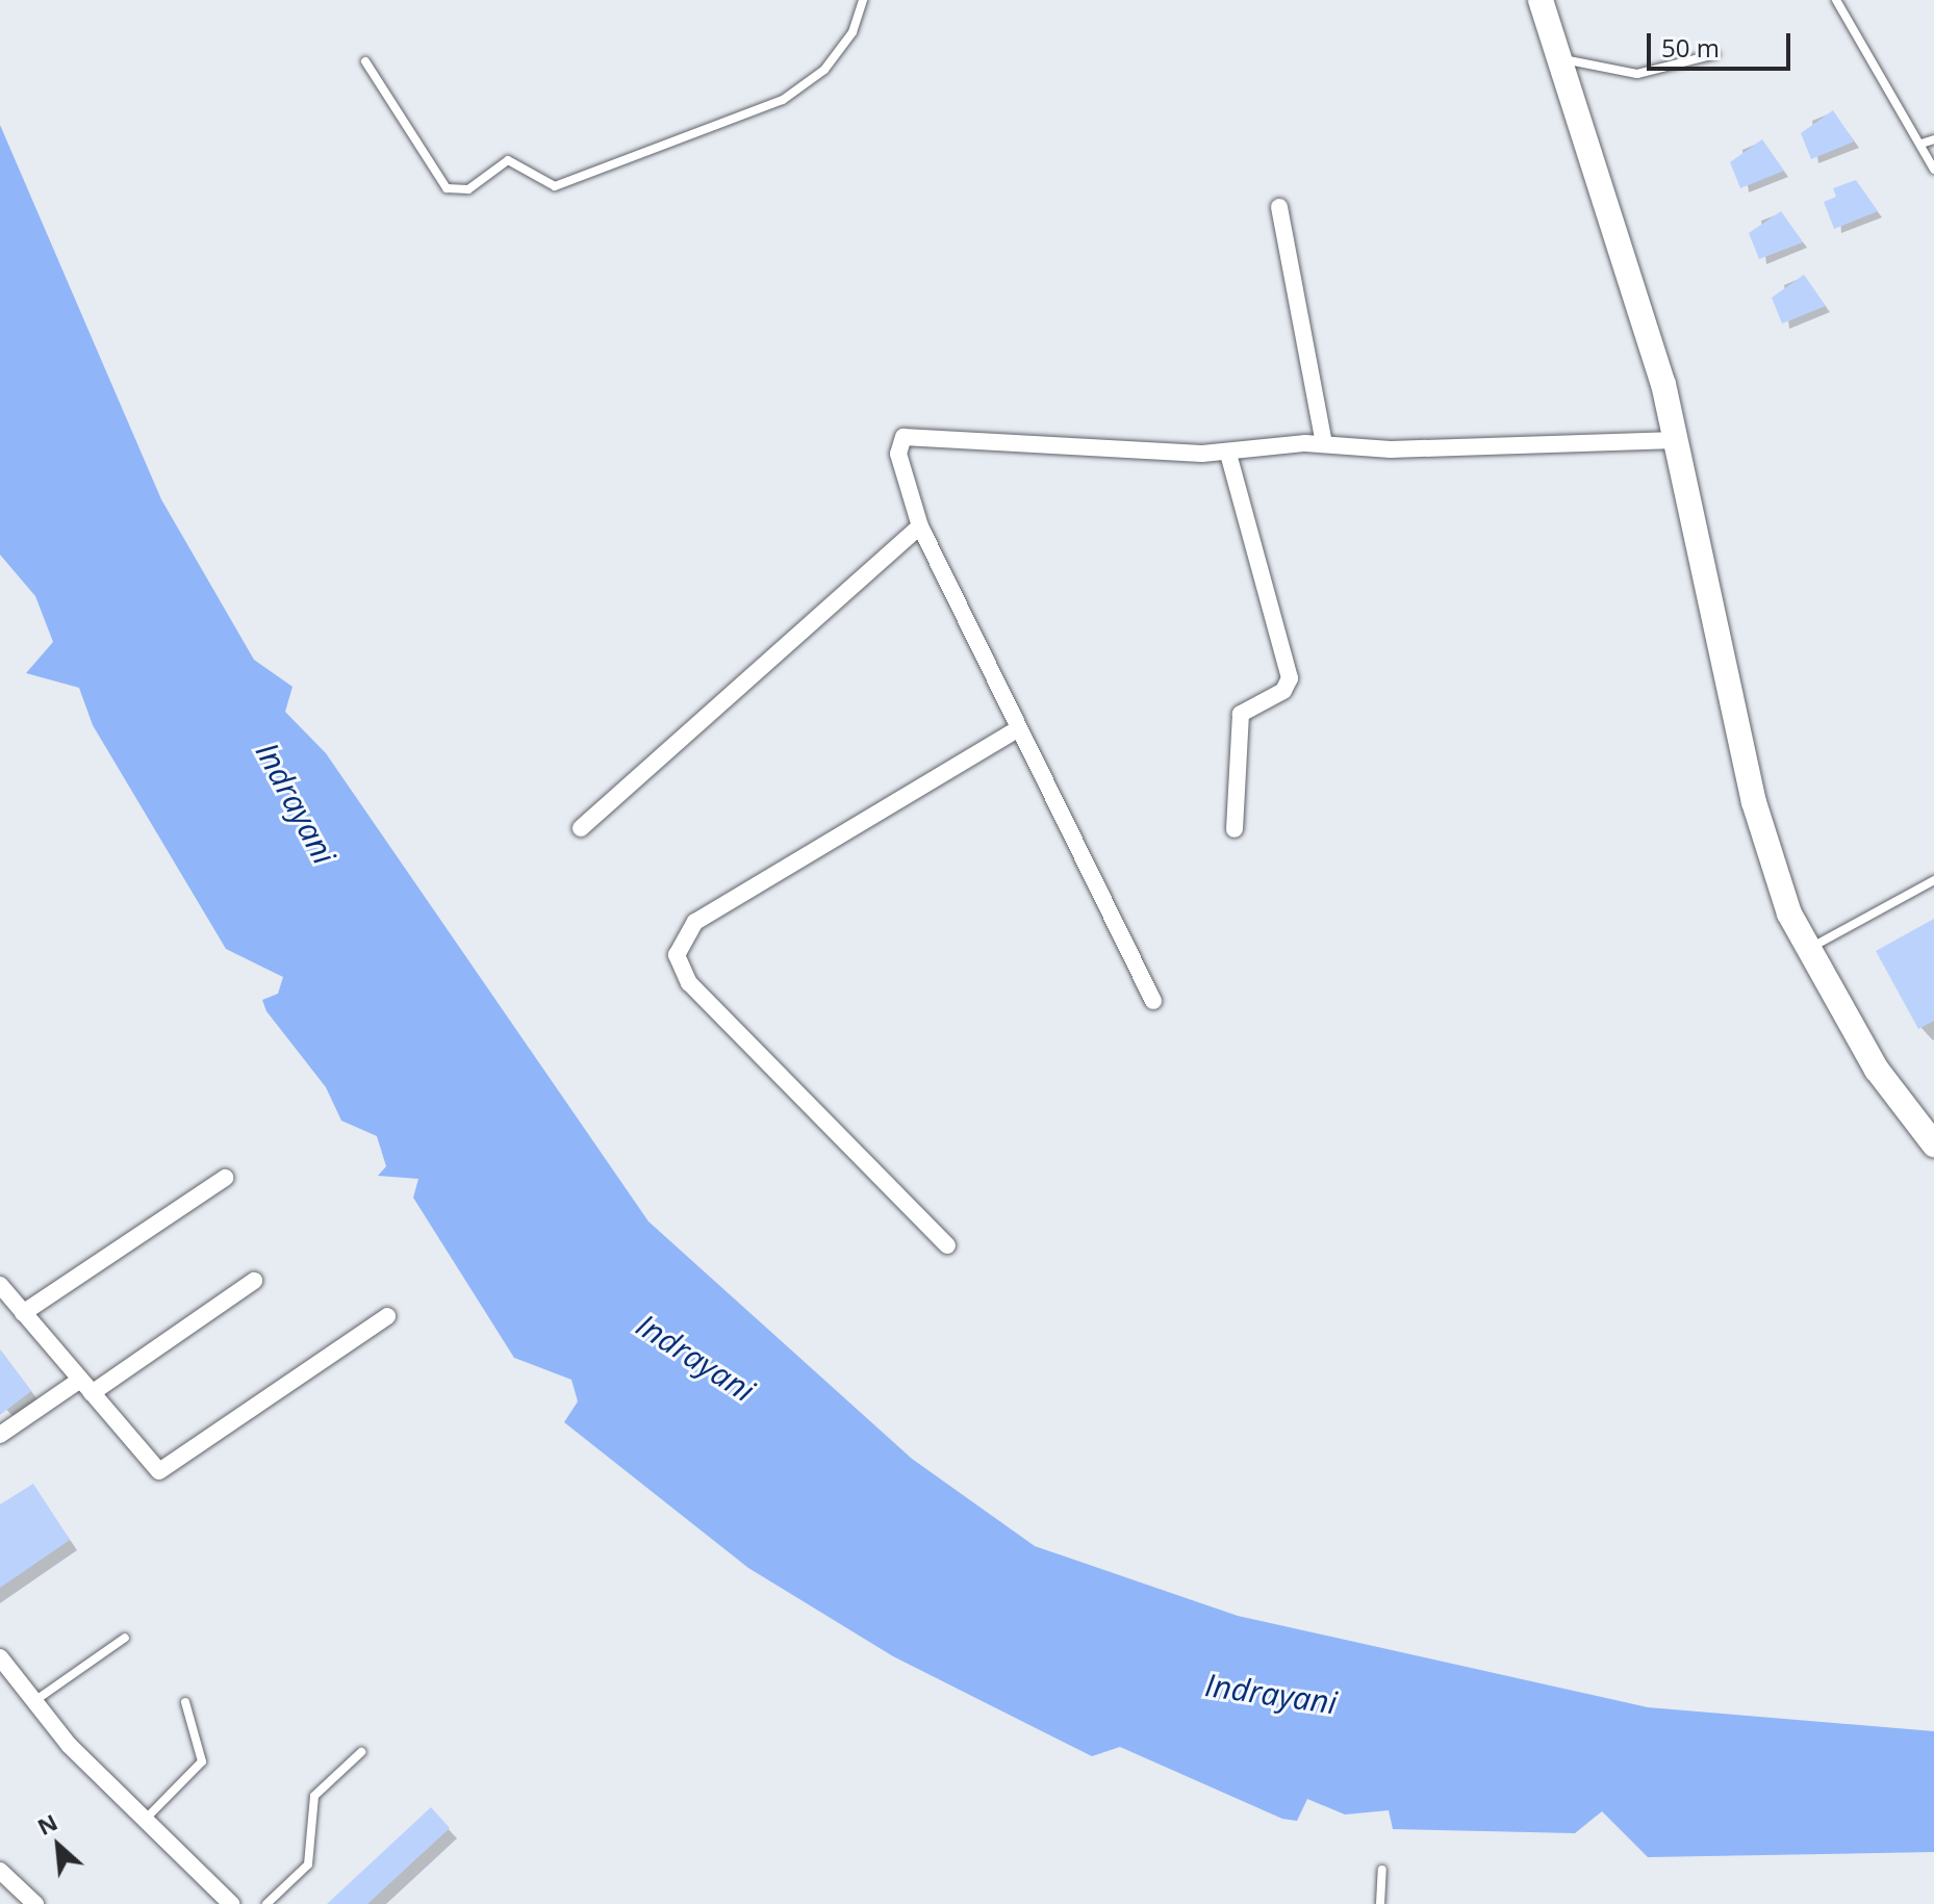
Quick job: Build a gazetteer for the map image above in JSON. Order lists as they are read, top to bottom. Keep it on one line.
{"water":["Indrayani"],"scale_bar":"50 m","north":"top left"}
